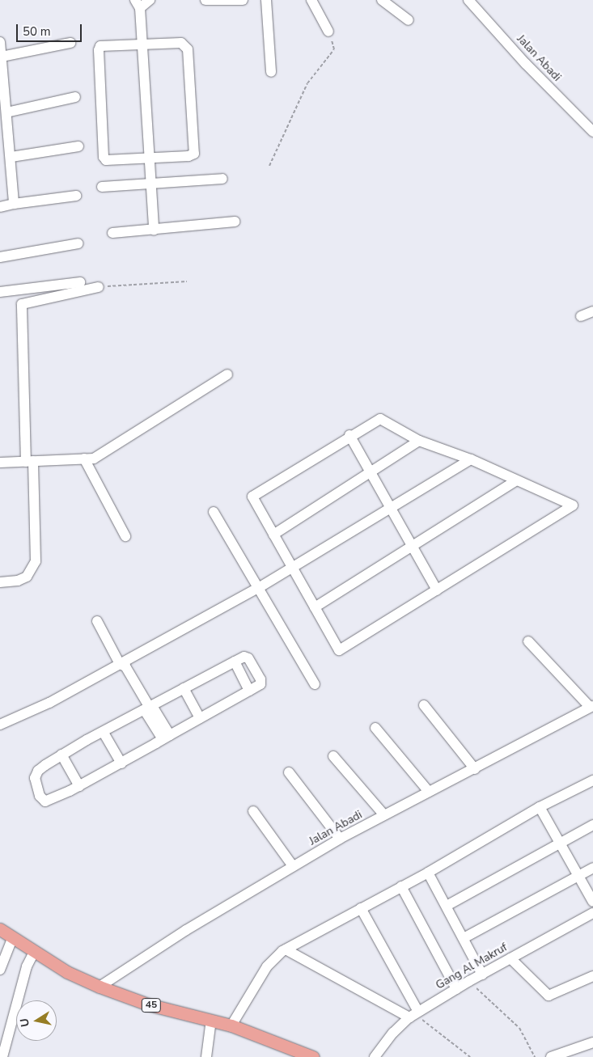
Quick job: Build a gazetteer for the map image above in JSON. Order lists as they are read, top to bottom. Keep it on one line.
{"streets":{"main road":["45"],"street":["Jalan Abadi","Gang Al Makruf"]},"crossings":[["Jalan Abadi","45"]],"scale_bar":"50 m","north":"left"}
